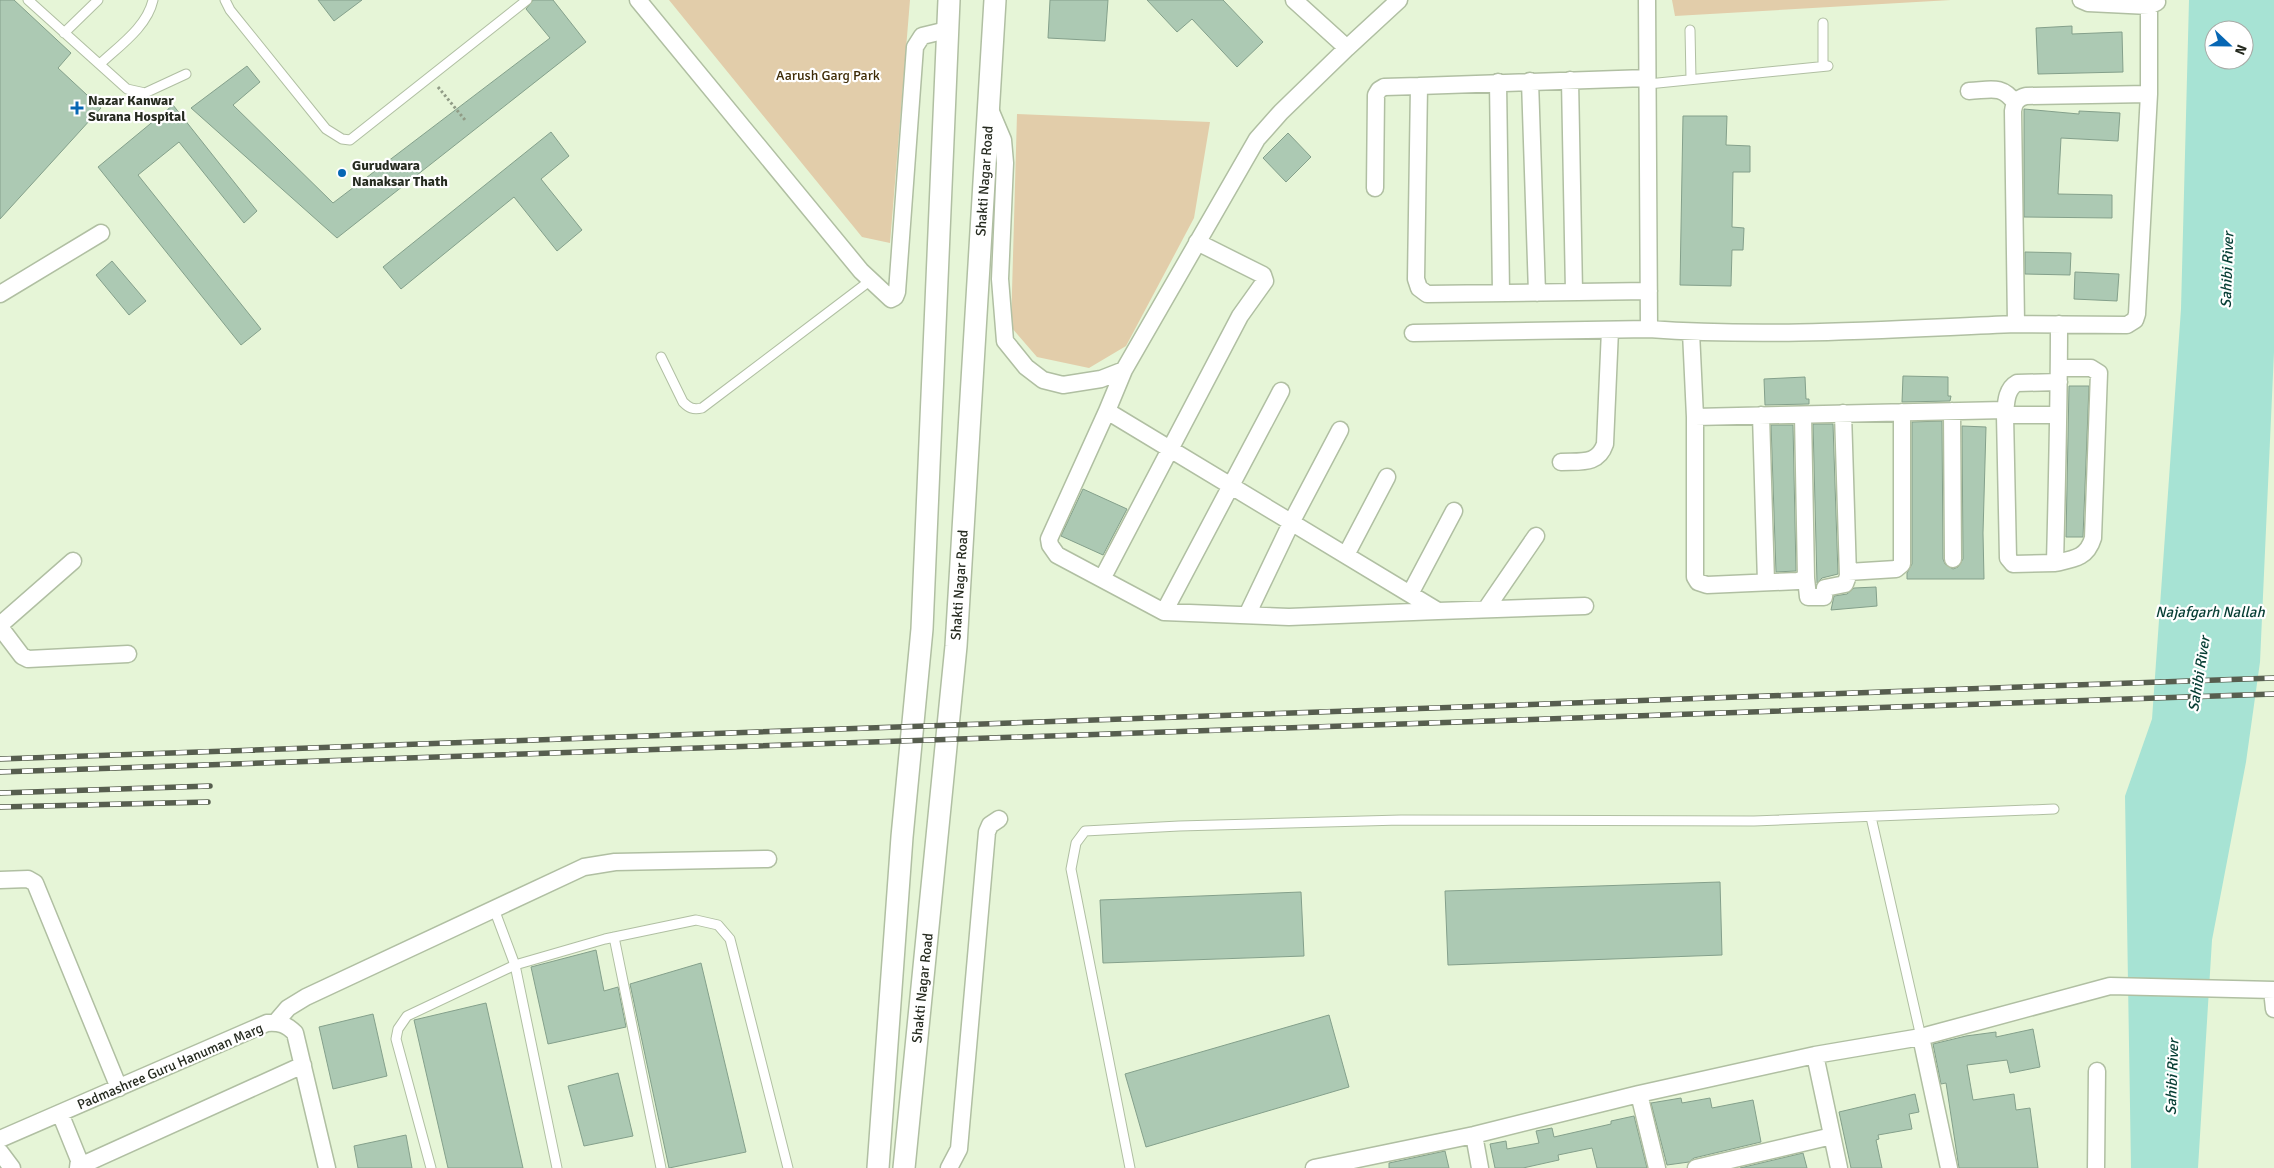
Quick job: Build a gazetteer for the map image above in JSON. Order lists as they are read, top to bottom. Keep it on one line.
{"streets":{"street":["Shakti Nagar Road","Padmashree Guru Hanuman Marg"]},"water":["Sahibi River","Najafgarh Nallah"],"parks":["Aarush Garg Park"],"places":{"health":["Nazar Kanwar Surana Hospital"],"other":["Gurudwara Nanaksar Thath"]},"north":"right"}
